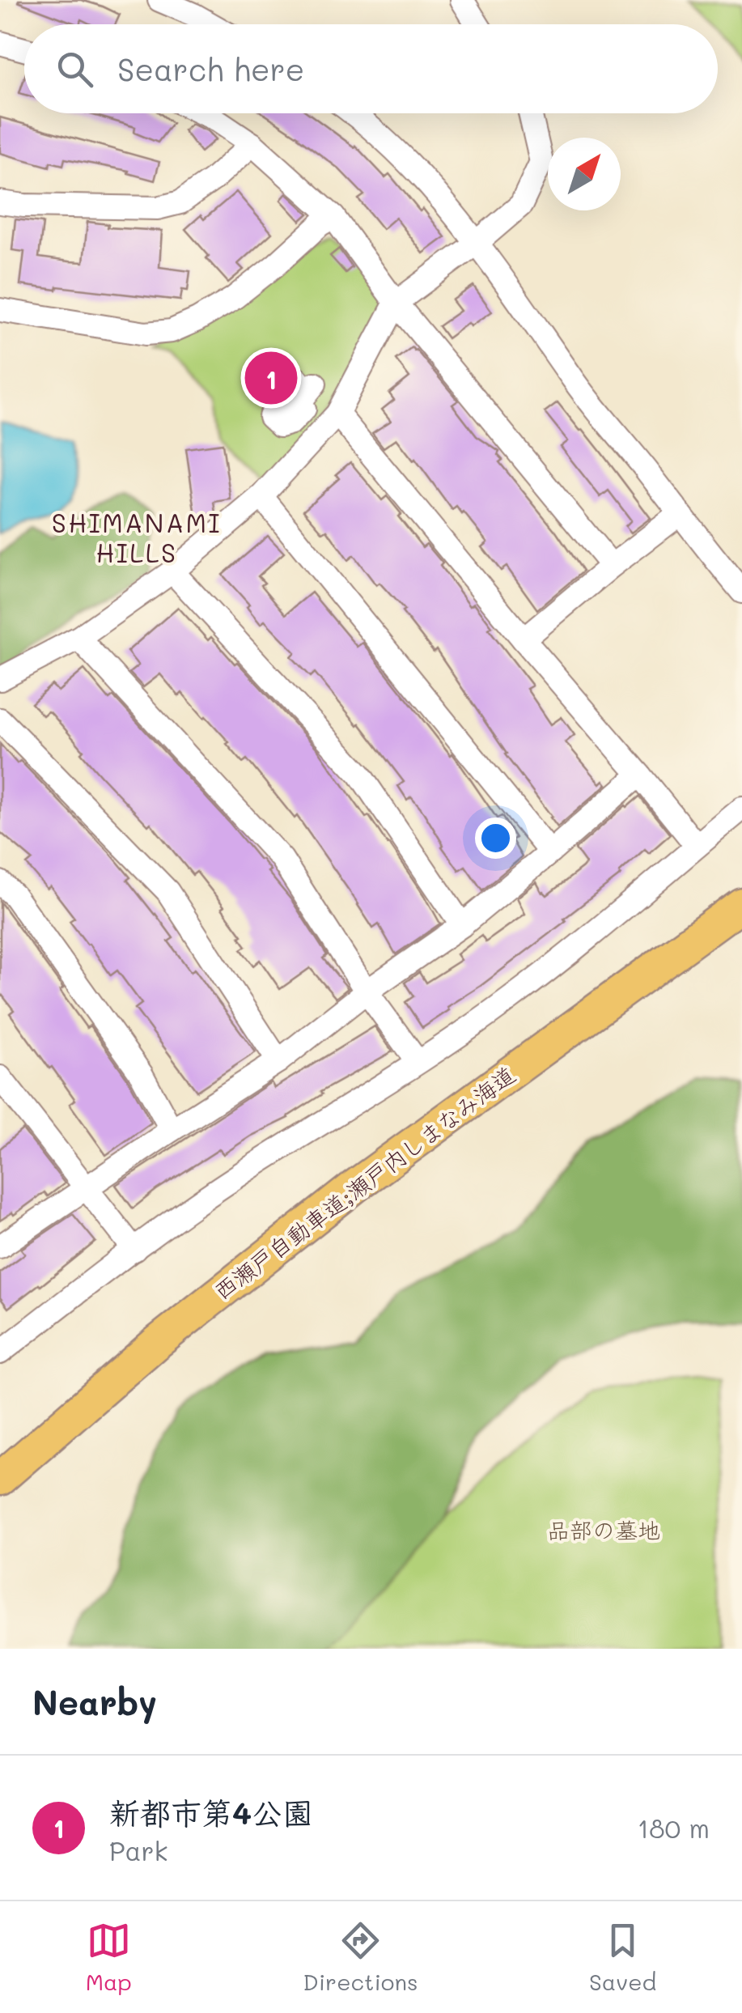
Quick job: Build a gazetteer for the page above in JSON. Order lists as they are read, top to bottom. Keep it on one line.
{"streets":{"highway":["西瀬戸自動車道;瀬戸内しまなみ海道"]},"districts":["SHIMANAMI HILLS"],"parks":["品部の墓地"],"north":"top right","page":{"search":"Search here","pins":"1","heading":"Nearby","list":[{"mark":"1","name":"新都市第4公園","note":"Park","value":"180 m"}],"nav":["Map","Directions","Saved"]}}
